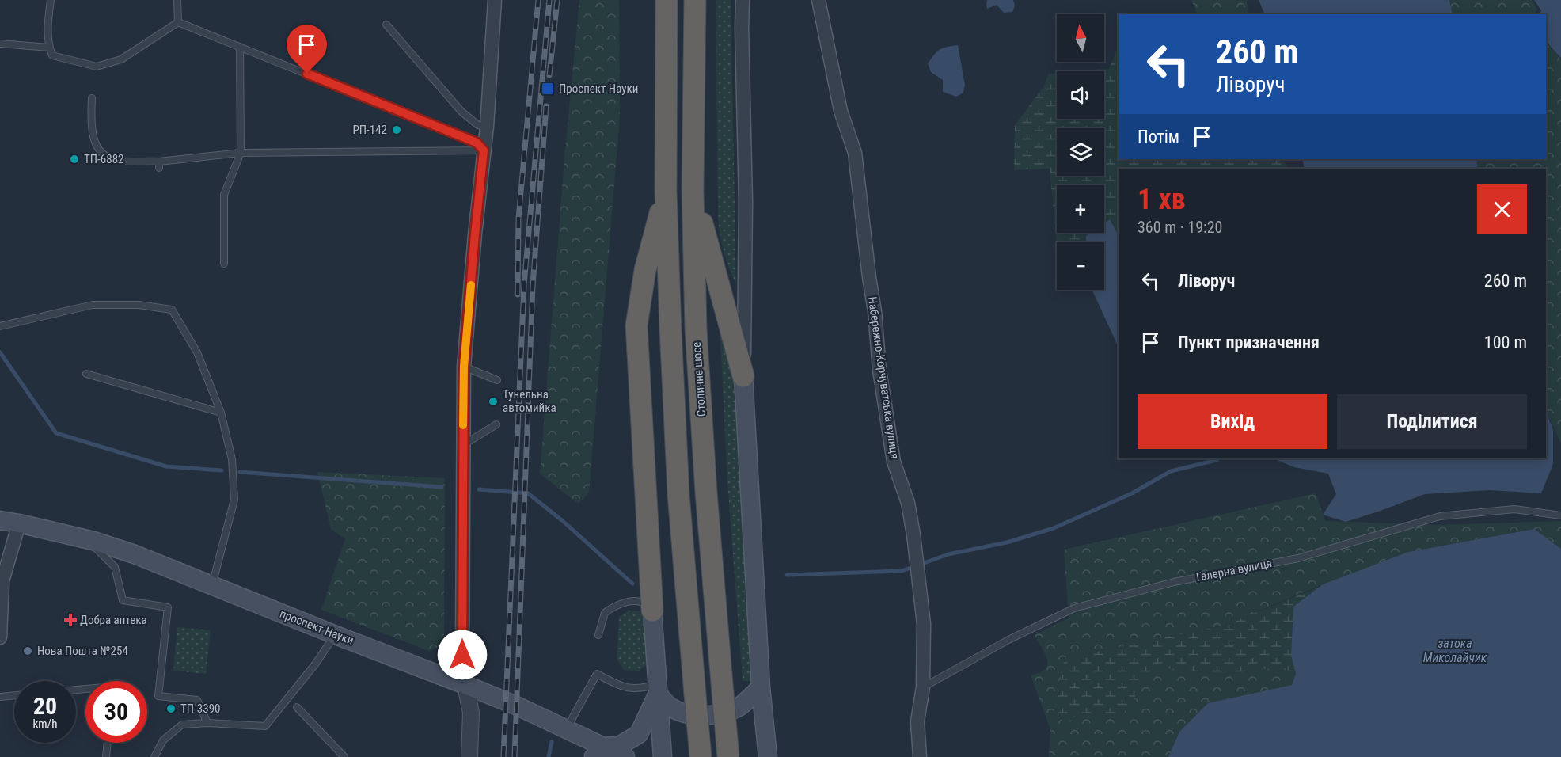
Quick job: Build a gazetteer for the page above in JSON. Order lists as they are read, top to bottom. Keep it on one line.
{"streets":{"highway":["Столичне шосе"],"main road":["проспект Науки"],"street":["Набережно-Корчуватська вулиця"],"lane":["Галерна вулиця"]},"crossings":[["Набережно-Корчуватська вулиця","Галерна вулиця"]],"water":["затока Миколайчик"],"places":{"transit":["Проспект Науки"],"other":["РП-142","ТП-6882","Тунельна автомийка","Нова Пошта №254","ТП-3390"],"health":["Добра аптека"]},"north":"top","page":{"map_buttons":["+","−"],"turn":["260 m","Ліворуч"],"then":"Потім","heading":["1 хв","360 m · 19:20"],"list":[{"name":"Ліворуч","value":"260 m"},{"name":"Пункт призначення","value":"100 m"}],"buttons":["Вихід","Поділитися"],"speed":"20 km/h","limit":"30"}}
